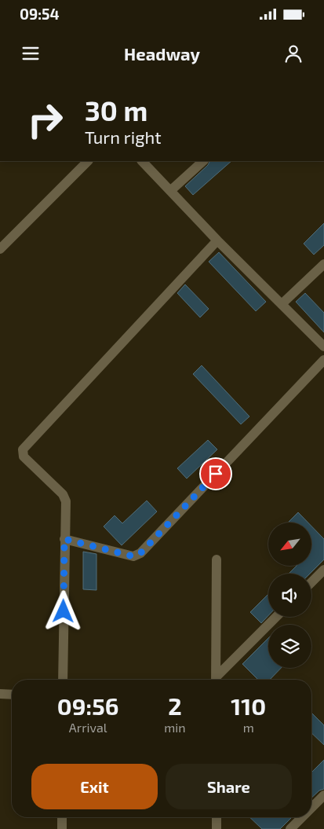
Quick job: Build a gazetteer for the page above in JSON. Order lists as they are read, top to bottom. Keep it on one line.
{"north":"bottom left","page":{"status":"09:54","header":"Headway","turn":["30 m","Turn right"],"eta":["09:56","Arrival","2","min","110","m"],"buttons":["Exit","Share"]}}
